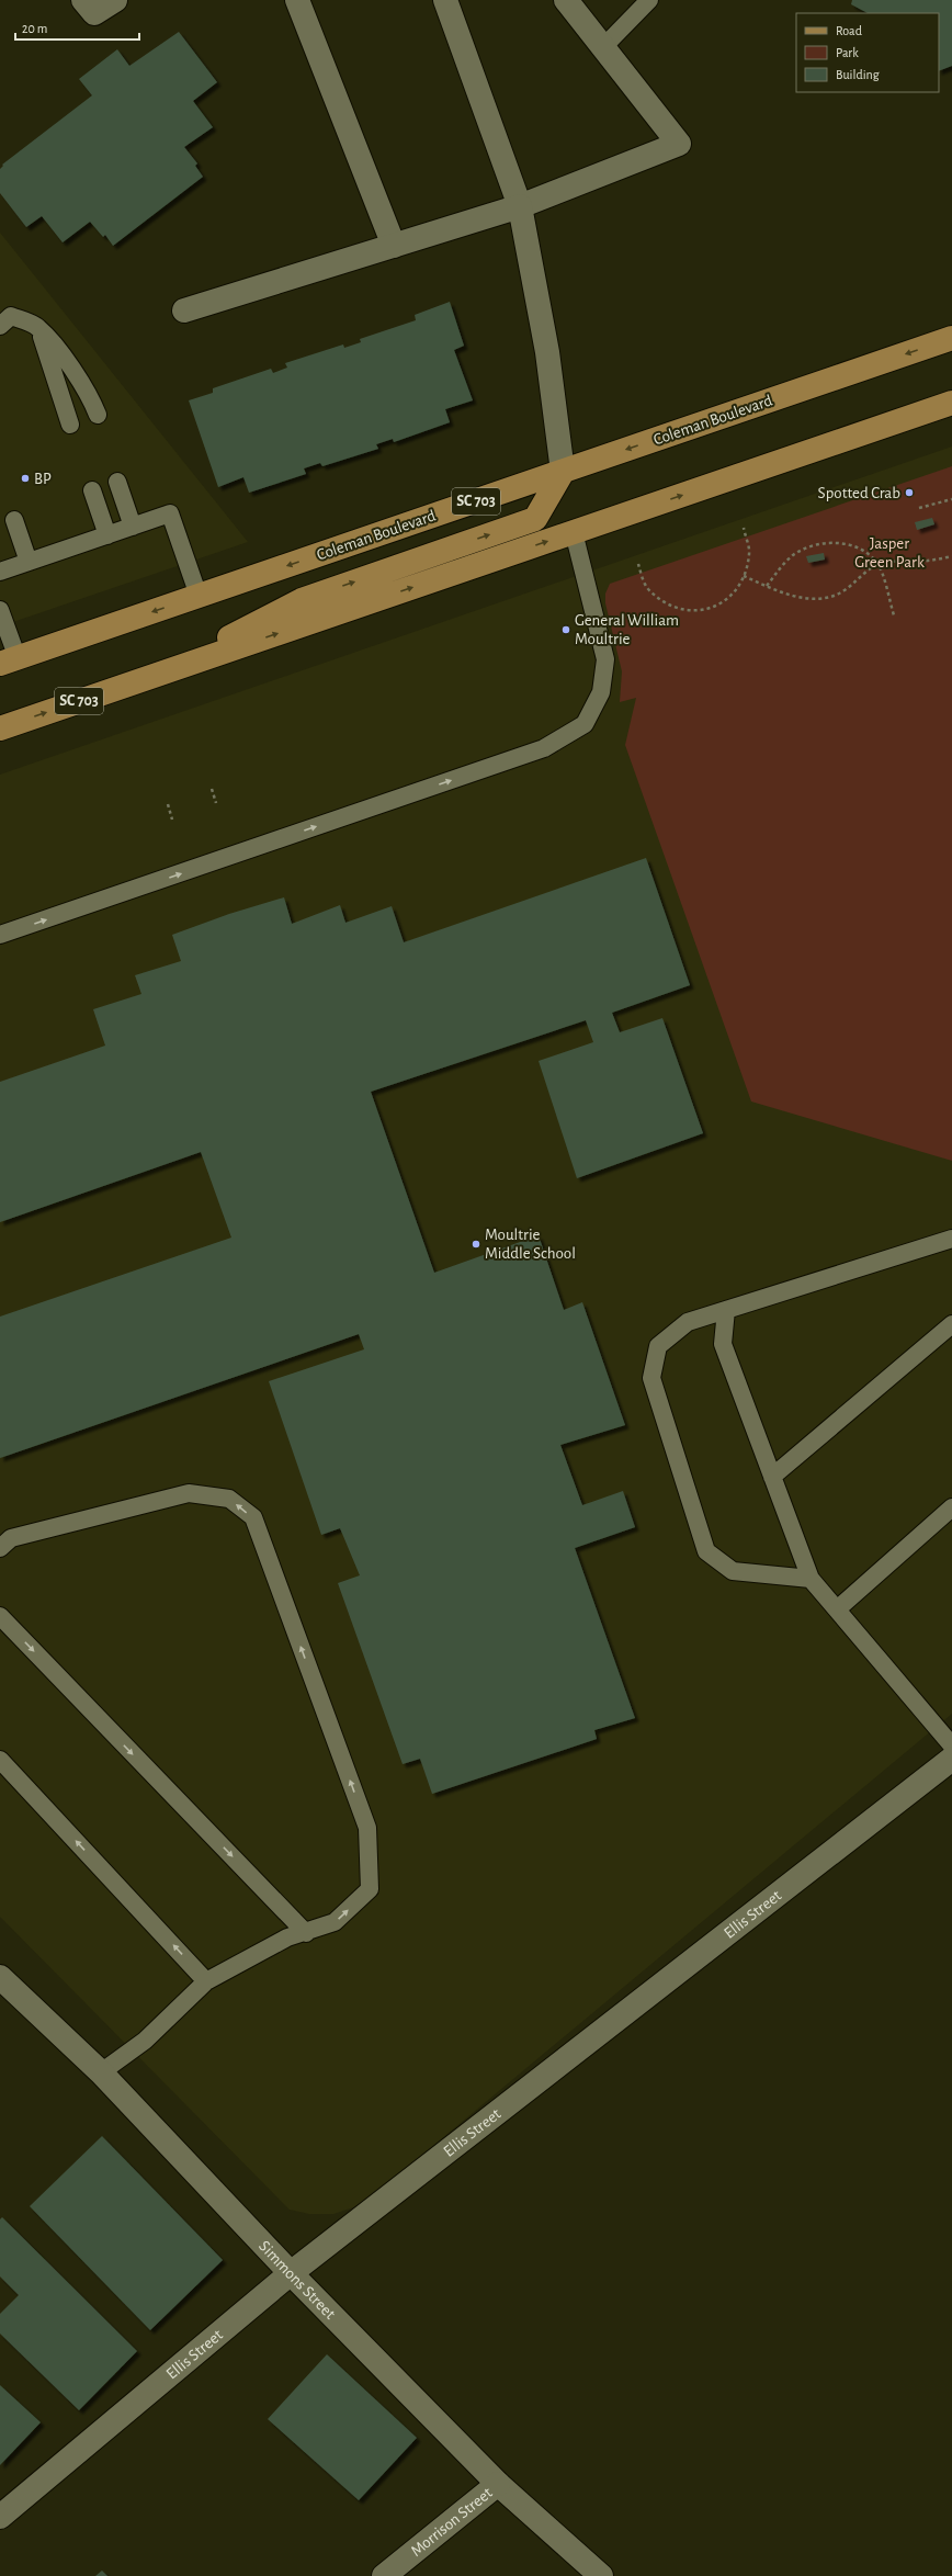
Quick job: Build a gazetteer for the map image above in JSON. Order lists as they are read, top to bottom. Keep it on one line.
{"streets":{"main road":["Coleman Boulevard","SC 703"],"street":["Ellis Street","Simmons Street","Morrison Street"]},"crossings":[["Ellis Street","Simmons Street"],["Simmons Street","Morrison Street"]],"parks":["Jasper Green Park"],"places":["BP","Spotted Crab","General William Moultrie","Moultrie Middle School"],"legend":["Road","Park","Building"],"scale_bar":"20 m"}
